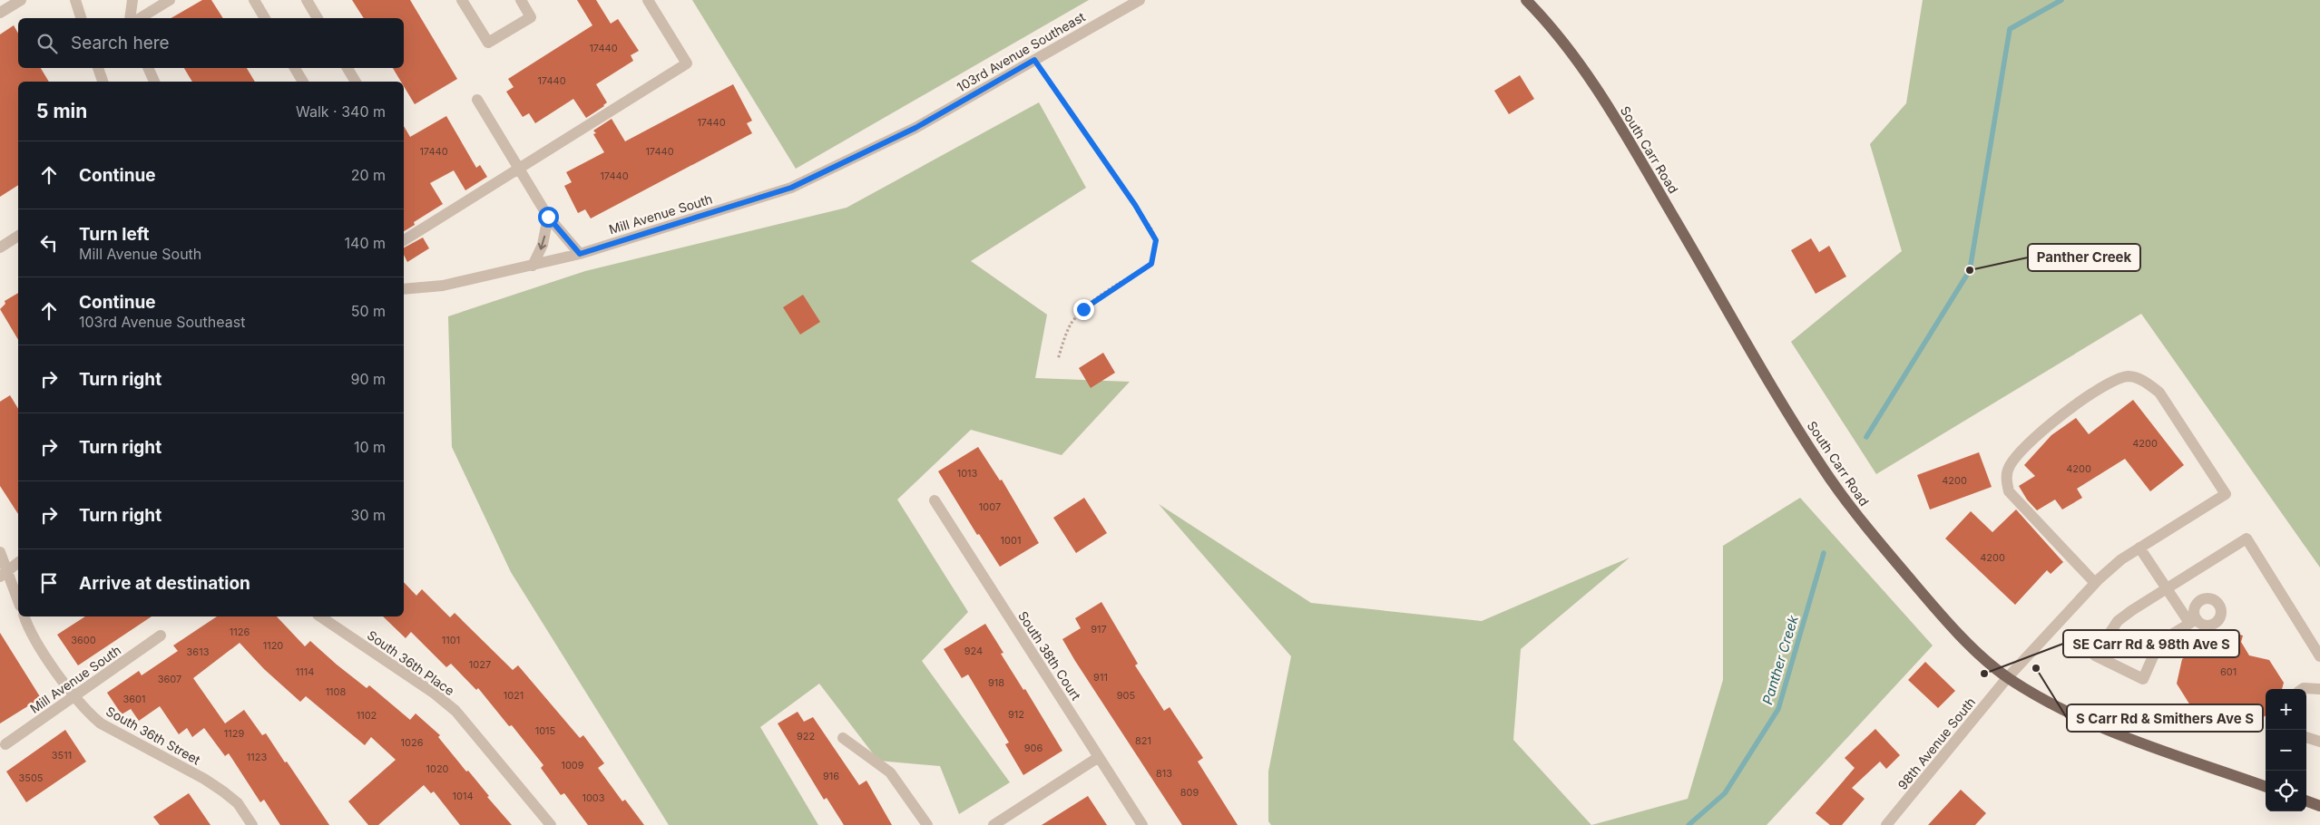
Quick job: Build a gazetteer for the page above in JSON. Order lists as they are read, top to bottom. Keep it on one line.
{"streets":{"main road":["South Carr Road"],"street":["103rd Avenue Southeast","Mill Avenue South","South 38th Court","South 36th Place","South 36th Street","98th Avenue South"]},"crossings":[["103rd Avenue Southeast","Mill Avenue South"],["South Carr Road","98th Avenue South"],["Mill Avenue South","South 36th Street"]],"water":["Panther Creek"],"places":["Panther Creek","S Carr Rd & Smithers Ave S","SE Carr Rd & 98th Ave S"],"house_numbers":["17440","17440","17440","17440","17440","17440","4200","4200","1013","4200","1007","1001","4200","917","1126","3600","1101","1120","924","3613","1027","1114","601","911","3607","918","1108","1021","905","3601","912","1102","1015","1129","922","821","1026","906","3511","1123","1009","1020","813","916","3505","809","1014","1003"],"page":{"search":"Search here","heading":["5 min","Walk · 340 m"],"list":[["Continue","20 m"],["Turn left","Mill Avenue South","140 m"],["Continue","103rd Avenue Southeast","50 m"],["Turn right","90 m"],["Turn right","10 m"],["Turn right","30 m"],"Arrive at destination"],"map_buttons":["+","−"]}}
